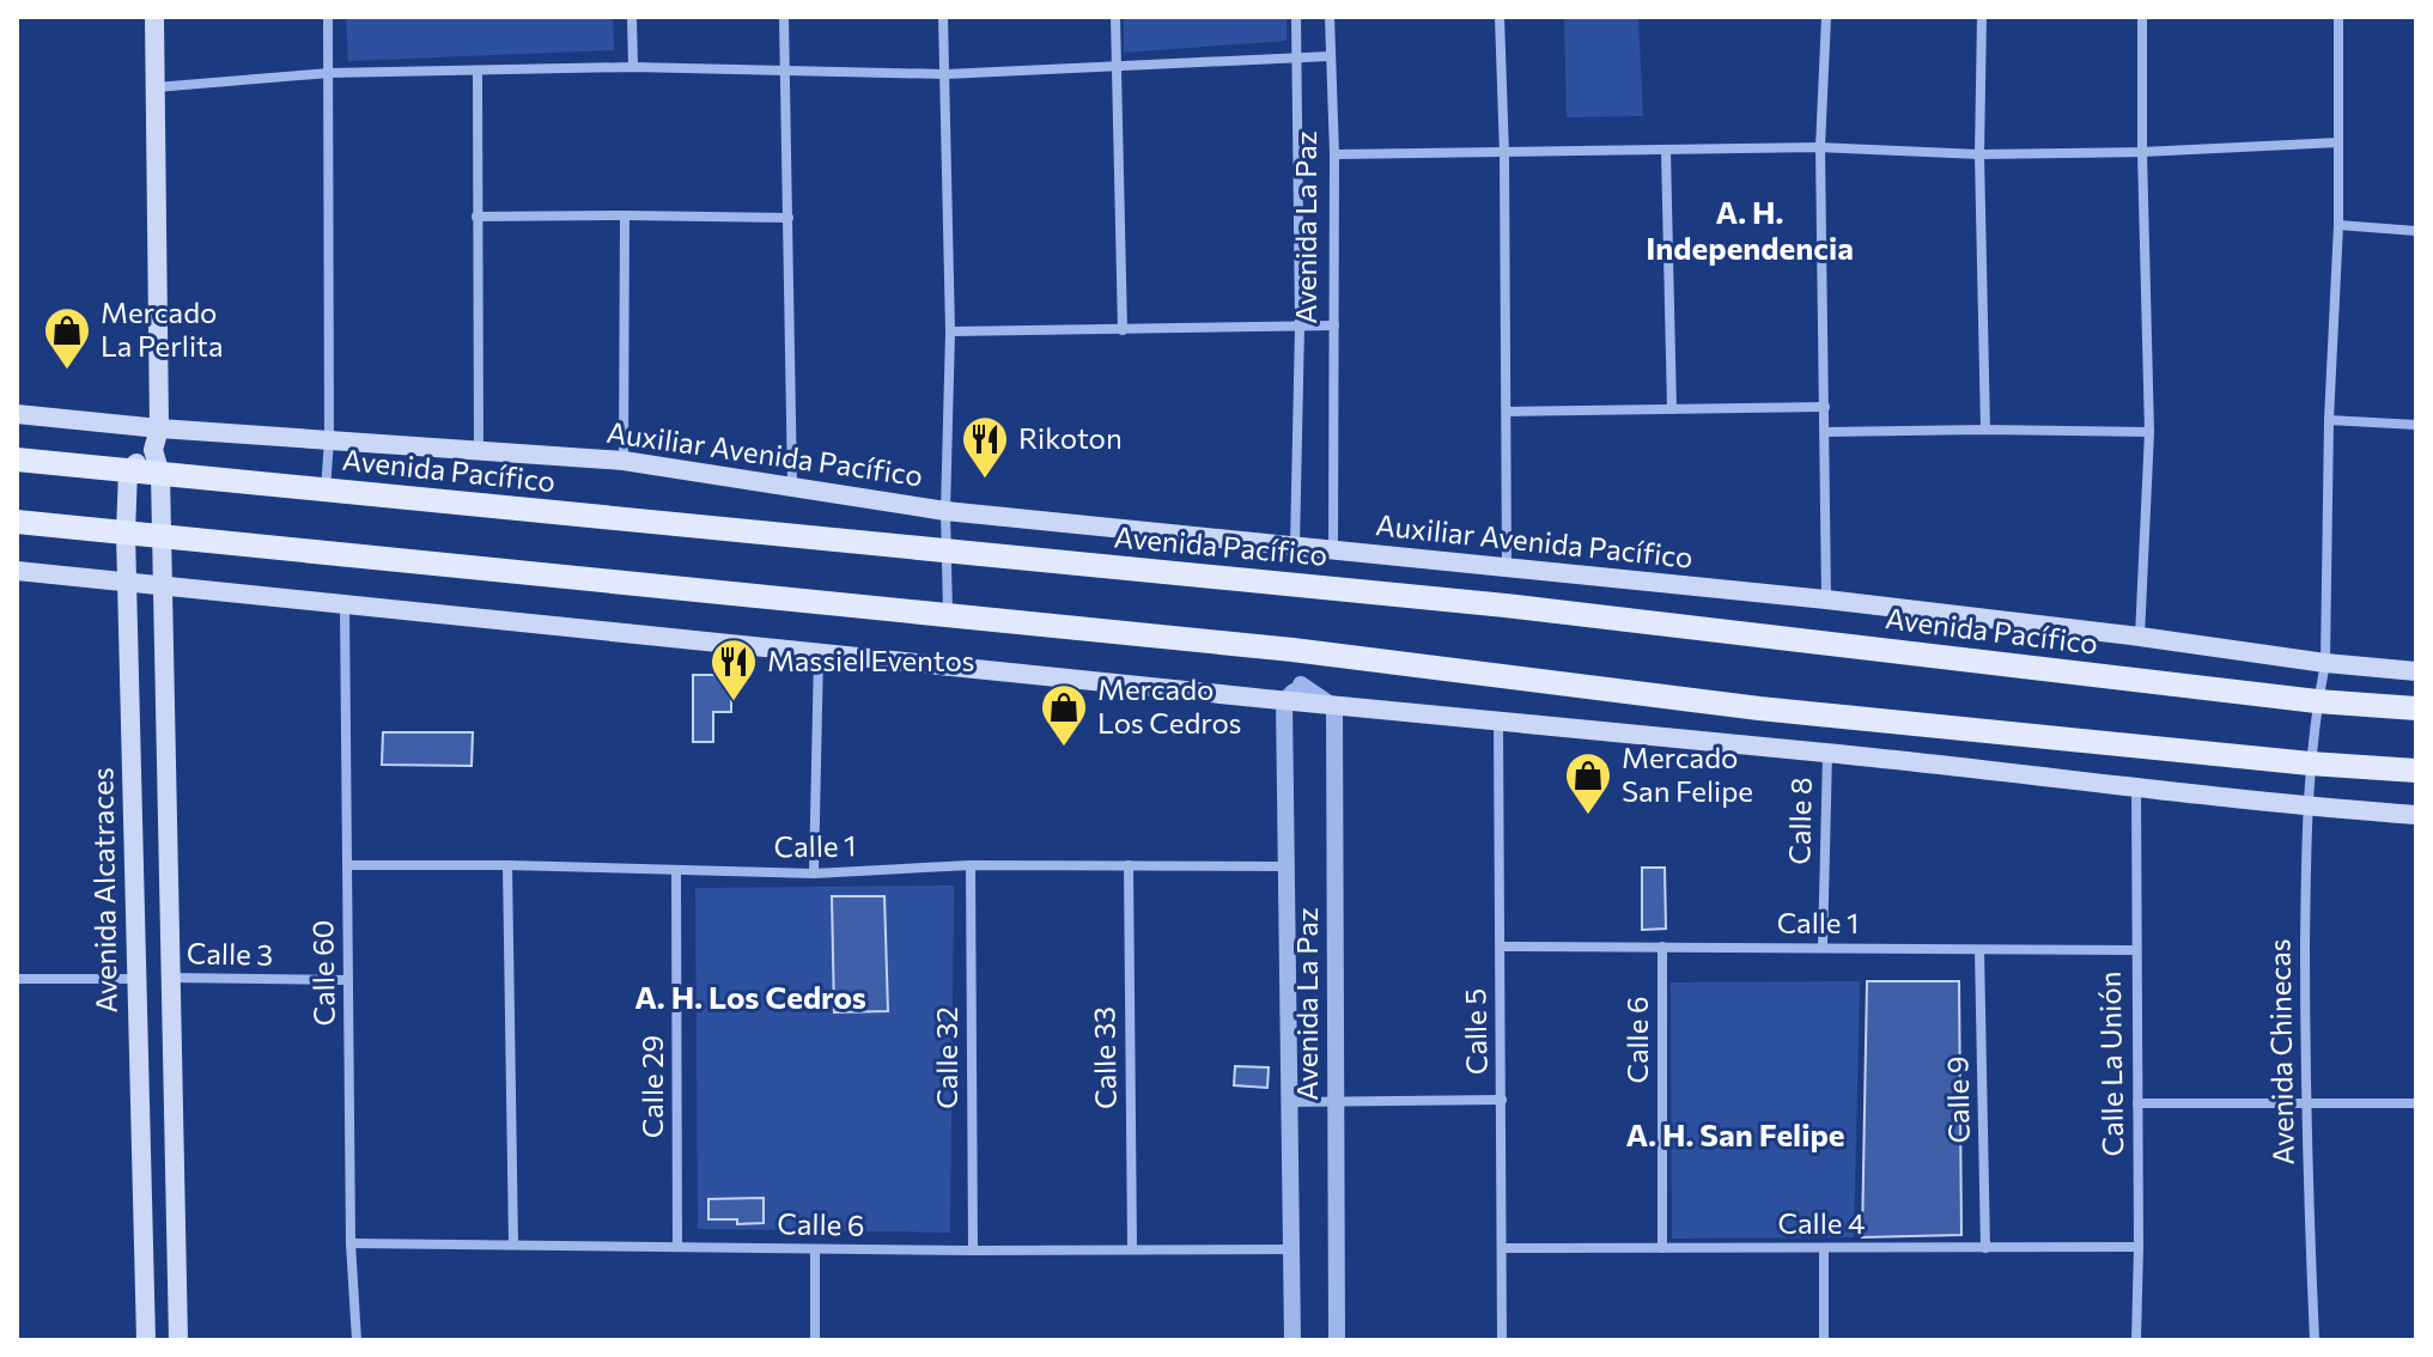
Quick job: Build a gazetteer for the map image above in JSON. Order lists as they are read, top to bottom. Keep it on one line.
{"streets":{"main road":["Auxiliar Avenida Pacífico","Avenida Pacífico","Avenida Alcatraces"],"street":["Avenida La Paz","Calle 8","Calle 1","Calle 3","Calle 60","Calle 5","Calle 6","Avenida Chinecas","Calle 32","Calle 33","Calle La Unión","Calle 29","Calle 9","Calle 4"]},"crossings":[["Avenida La Paz","Auxiliar Avenida Pacífico"],["Avenida Pacífico","Avenida Alcatraces"],["Avenida Pacífico","Avenida Chinecas"],["Calle 8","Calle 1"],["Calle 1","Calle 60"],["Calle 1","Calle 5"],["Calle 1","Calle 6"],["Calle 1","Calle 32"],["Calle 1","Calle 33"],["Calle 1","Calle La Unión"],["Calle 1","Calle 29"],["Calle 1","Calle 9"],["Calle 3","Calle 60"],["Calle 60","Calle 6"],["Calle 5","Calle 4"],["Calle 6","Calle 32"],["Calle 6","Calle 33"],["Calle 6","Calle 29"],["Calle 6","Calle 4"],["Calle La Unión","Calle 4"],["Calle 9","Calle 4"]],"districts":["A. H. Independencia","A. H. Los Cedros","A. H. San Felipe"],"places":{"shop":["Mercado La Perlita","Mercado Los Cedros","Mercado San Felipe"],"restaurant":["Rikoton","Massiel Eventos"]}}
